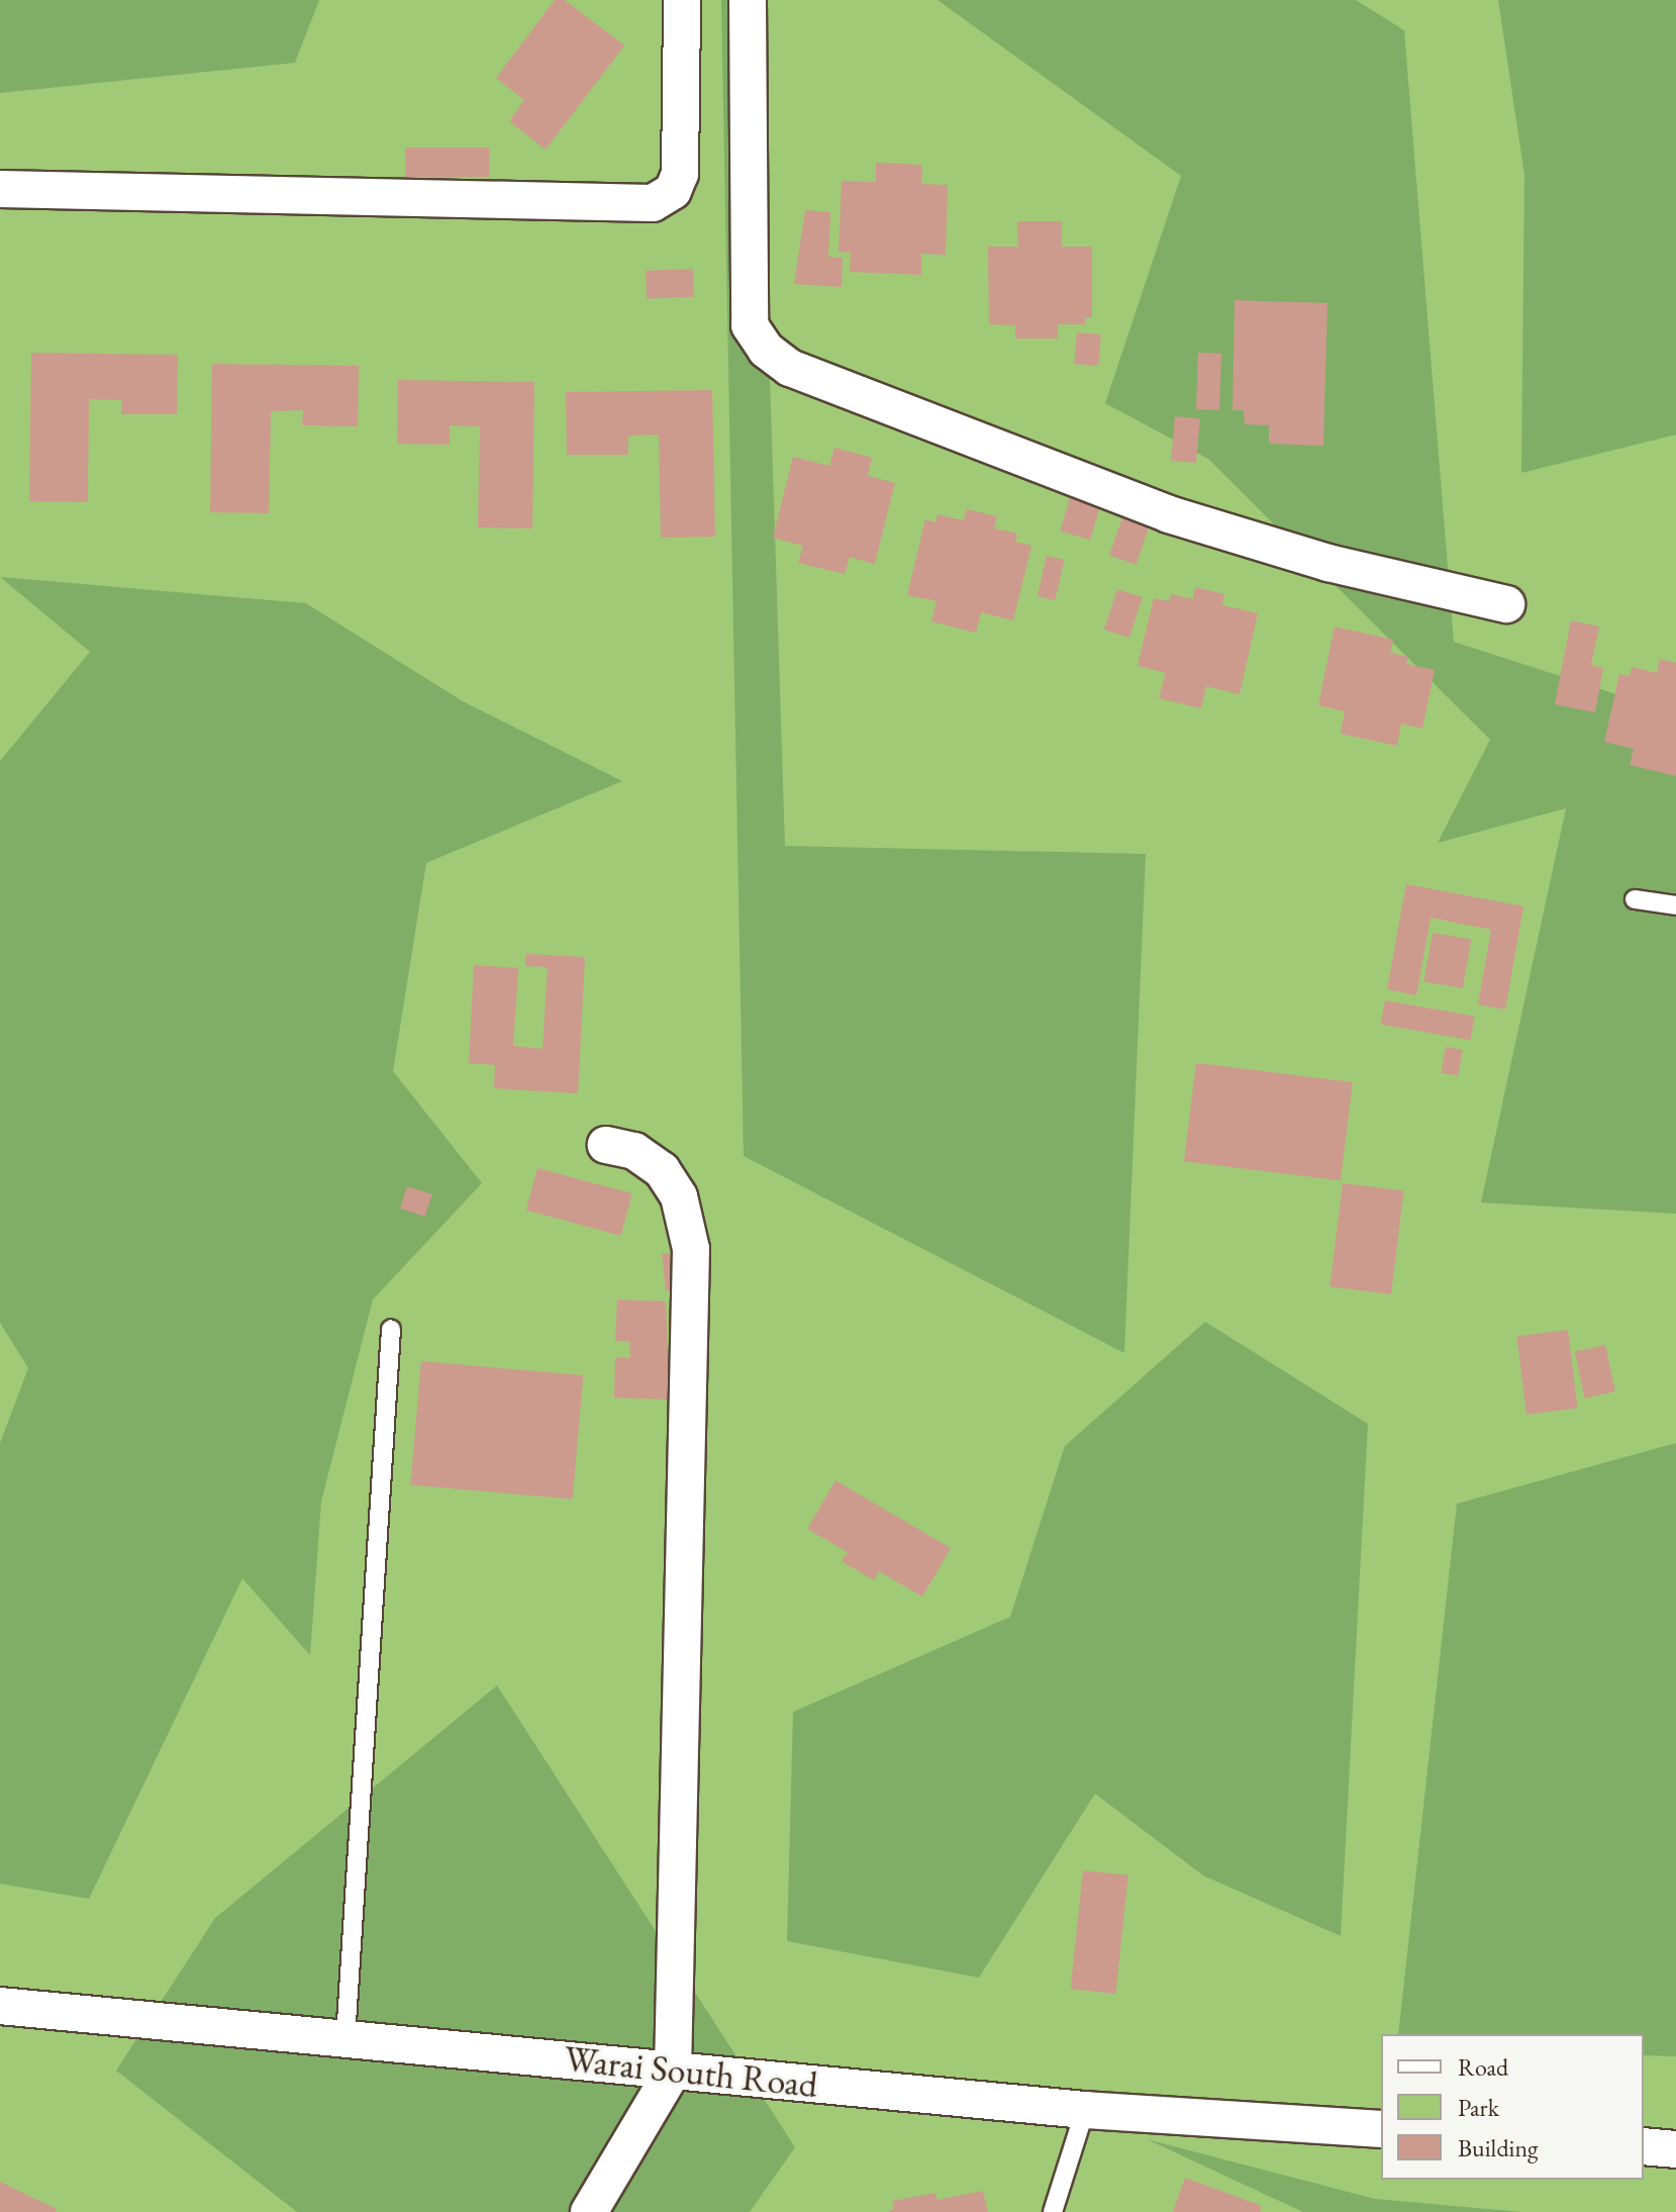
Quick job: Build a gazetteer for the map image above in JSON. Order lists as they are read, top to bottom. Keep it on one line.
{"streets":{"street":["Warai South Road"]},"legend":["Road","Park","Building"]}
